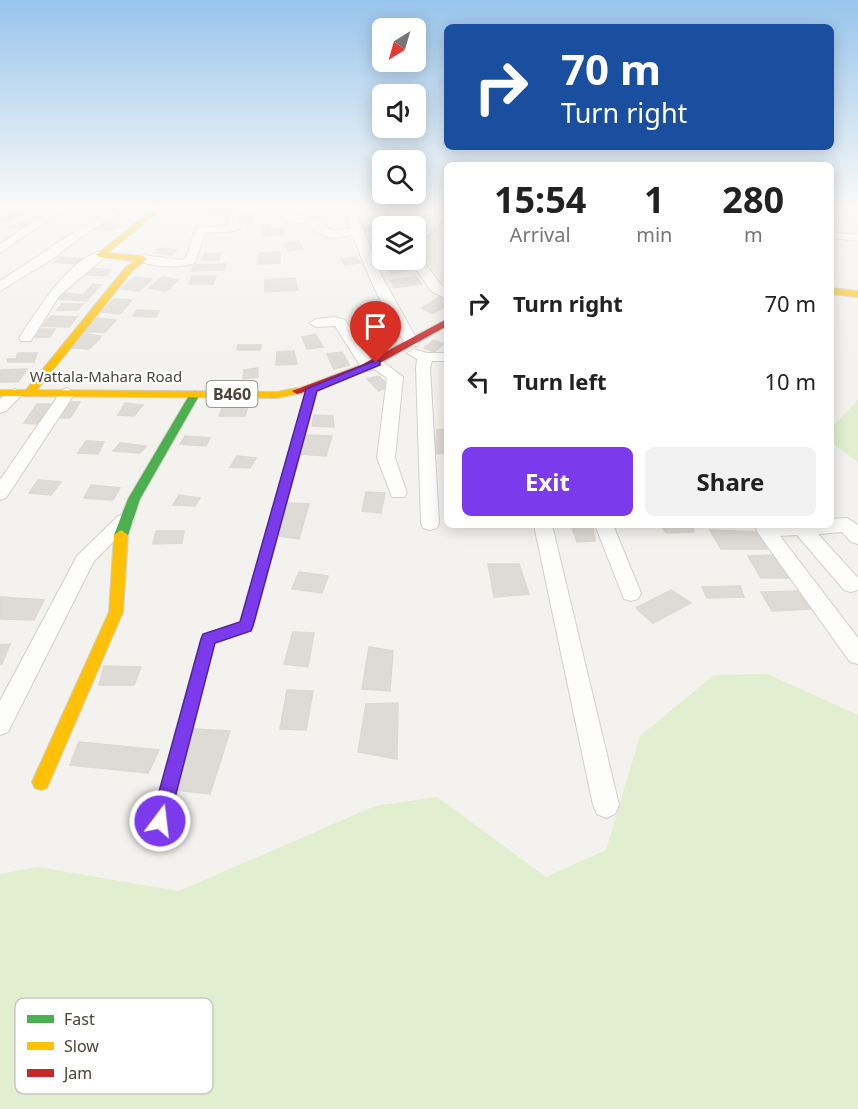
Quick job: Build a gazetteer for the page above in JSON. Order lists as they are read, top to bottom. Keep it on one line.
{"streets":{"street":["Wattala-Mahara Road","B460"]},"legend":["Fast","Slow","Jam"],"north":"bottom left","page":{"turn":["70 m","Turn right"],"eta":["15:54","Arrival","1","min","280","m"],"list":[{"name":"Turn right","value":"70 m"},{"name":"Turn left","value":"10 m"}],"buttons":["Exit","Share"]}}
